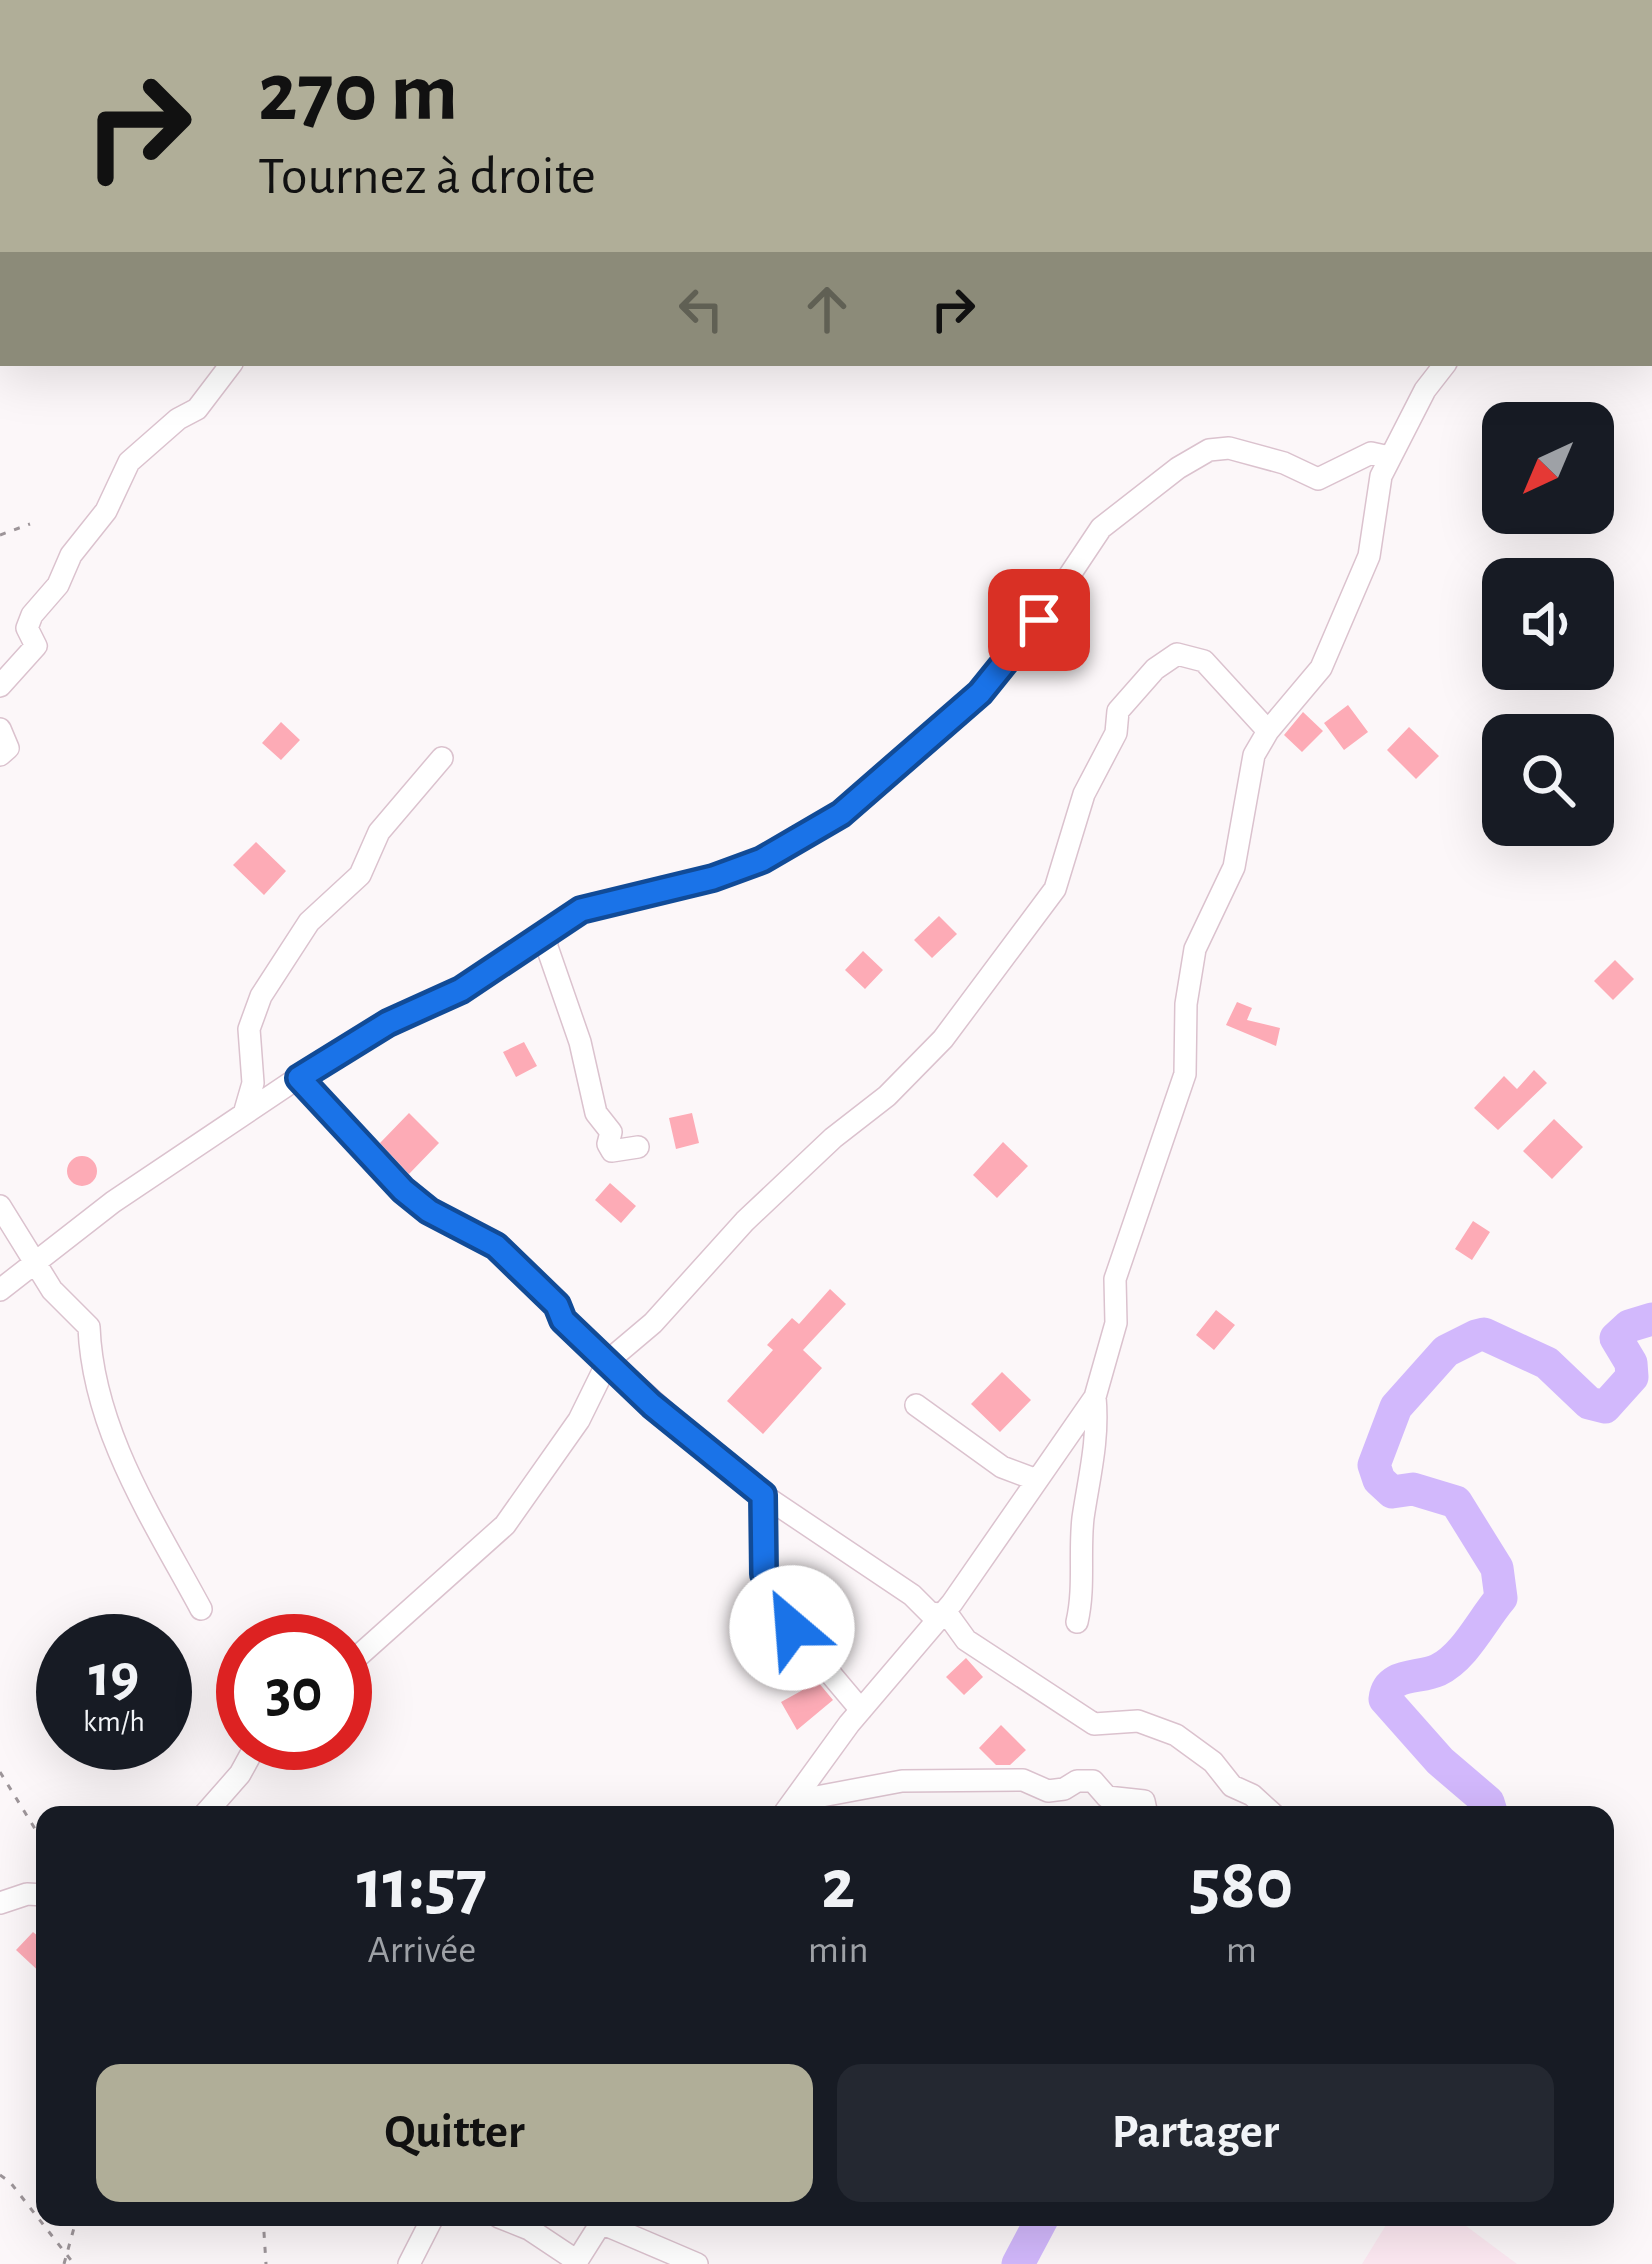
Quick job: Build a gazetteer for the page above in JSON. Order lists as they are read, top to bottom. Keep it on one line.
{"north":"bottom left","page":{"turn":["270 m","Tournez à droite"],"speed":"19 km/h","limit":"30","eta":["11:57","Arrivée","2","min","580","m"],"buttons":["Quitter","Partager"]}}
